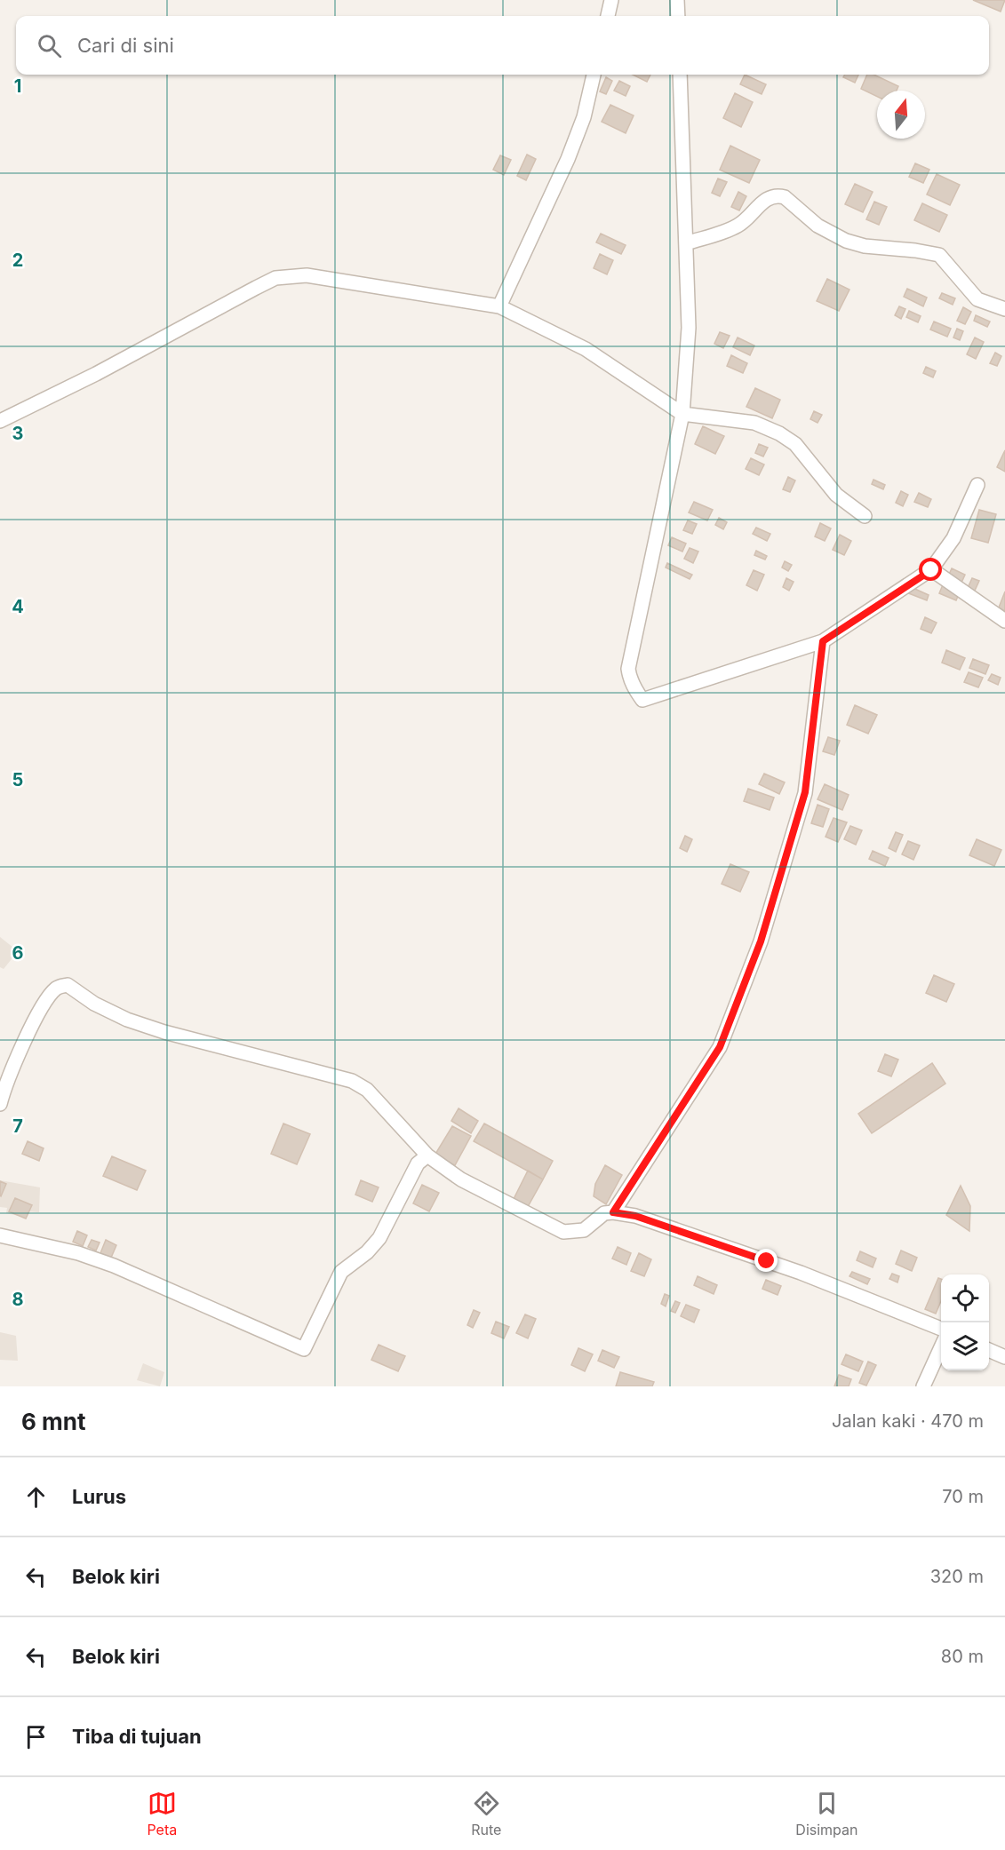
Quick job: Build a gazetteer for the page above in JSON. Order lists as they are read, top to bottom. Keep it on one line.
{"north":"top","page":{"search":"Cari di sini","heading":["6 mnt","Jalan kaki · 470 m"],"list":[["Lurus","70 m"],["Belok kiri","320 m"],["Belok kiri","80 m"],"Tiba di tujuan"],"nav":["Peta","Rute","Disimpan"]},"grid":{"rows":["1","2","3","4","5","6","7","8"]}}
